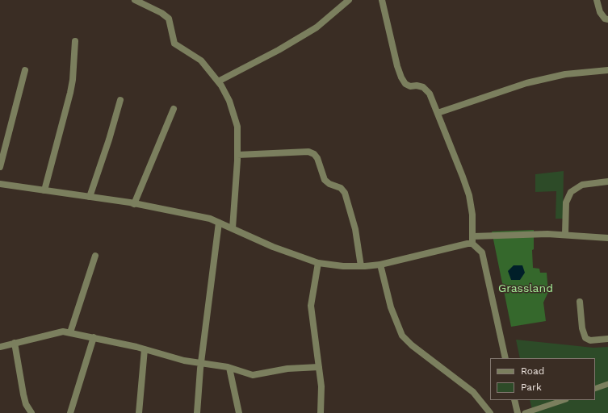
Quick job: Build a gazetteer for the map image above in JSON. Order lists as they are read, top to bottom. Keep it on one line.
{"parks":["Grassland"],"legend":["Road","Park"]}
